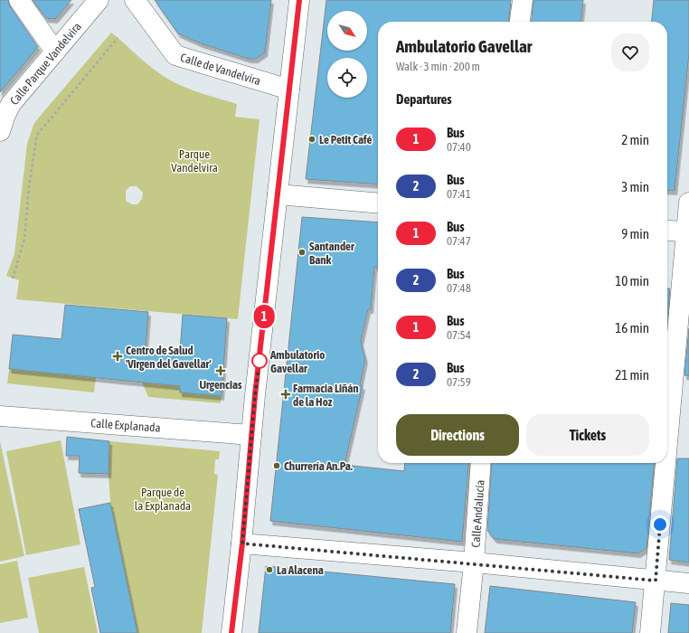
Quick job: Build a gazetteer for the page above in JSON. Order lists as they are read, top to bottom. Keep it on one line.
{"streets":{"street":["Calle Parque Vandelvira","Calle de Vandelvira","Calle Explanada","Calle Andalucía"]},"parks":["Parque Vandelvira","Parque de la Explanada"],"places":{"other":["Le Petit Café","Santander Bank","Ambulatorio Gavellar","Churrería An.Pa.","La Alacena"],"health":["Centro de Salud 'Virgen del Gavellar'","Urgencias","Farmacia Liñán de la Hoz"]},"lines":["bus line 1"],"north":"bottom right","page":{"on_map":"1","heading":[["Ambulatorio Gavellar","Walk · 3 min · 200 m"],"Departures"],"list":[{"mark":"1","name":"Bus","note":"07:40","value":"2 min"},{"mark":"2","name":"Bus","note":"07:41","value":"3 min"},{"mark":"1","name":"Bus","note":"07:47","value":"9 min"},{"mark":"2","name":"Bus","note":"07:48","value":"10 min"},{"mark":"1","name":"Bus","note":"07:54","value":"16 min"},{"mark":"2","name":"Bus","note":"07:59","value":"21 min"}],"buttons":["Directions","Tickets"]}}
